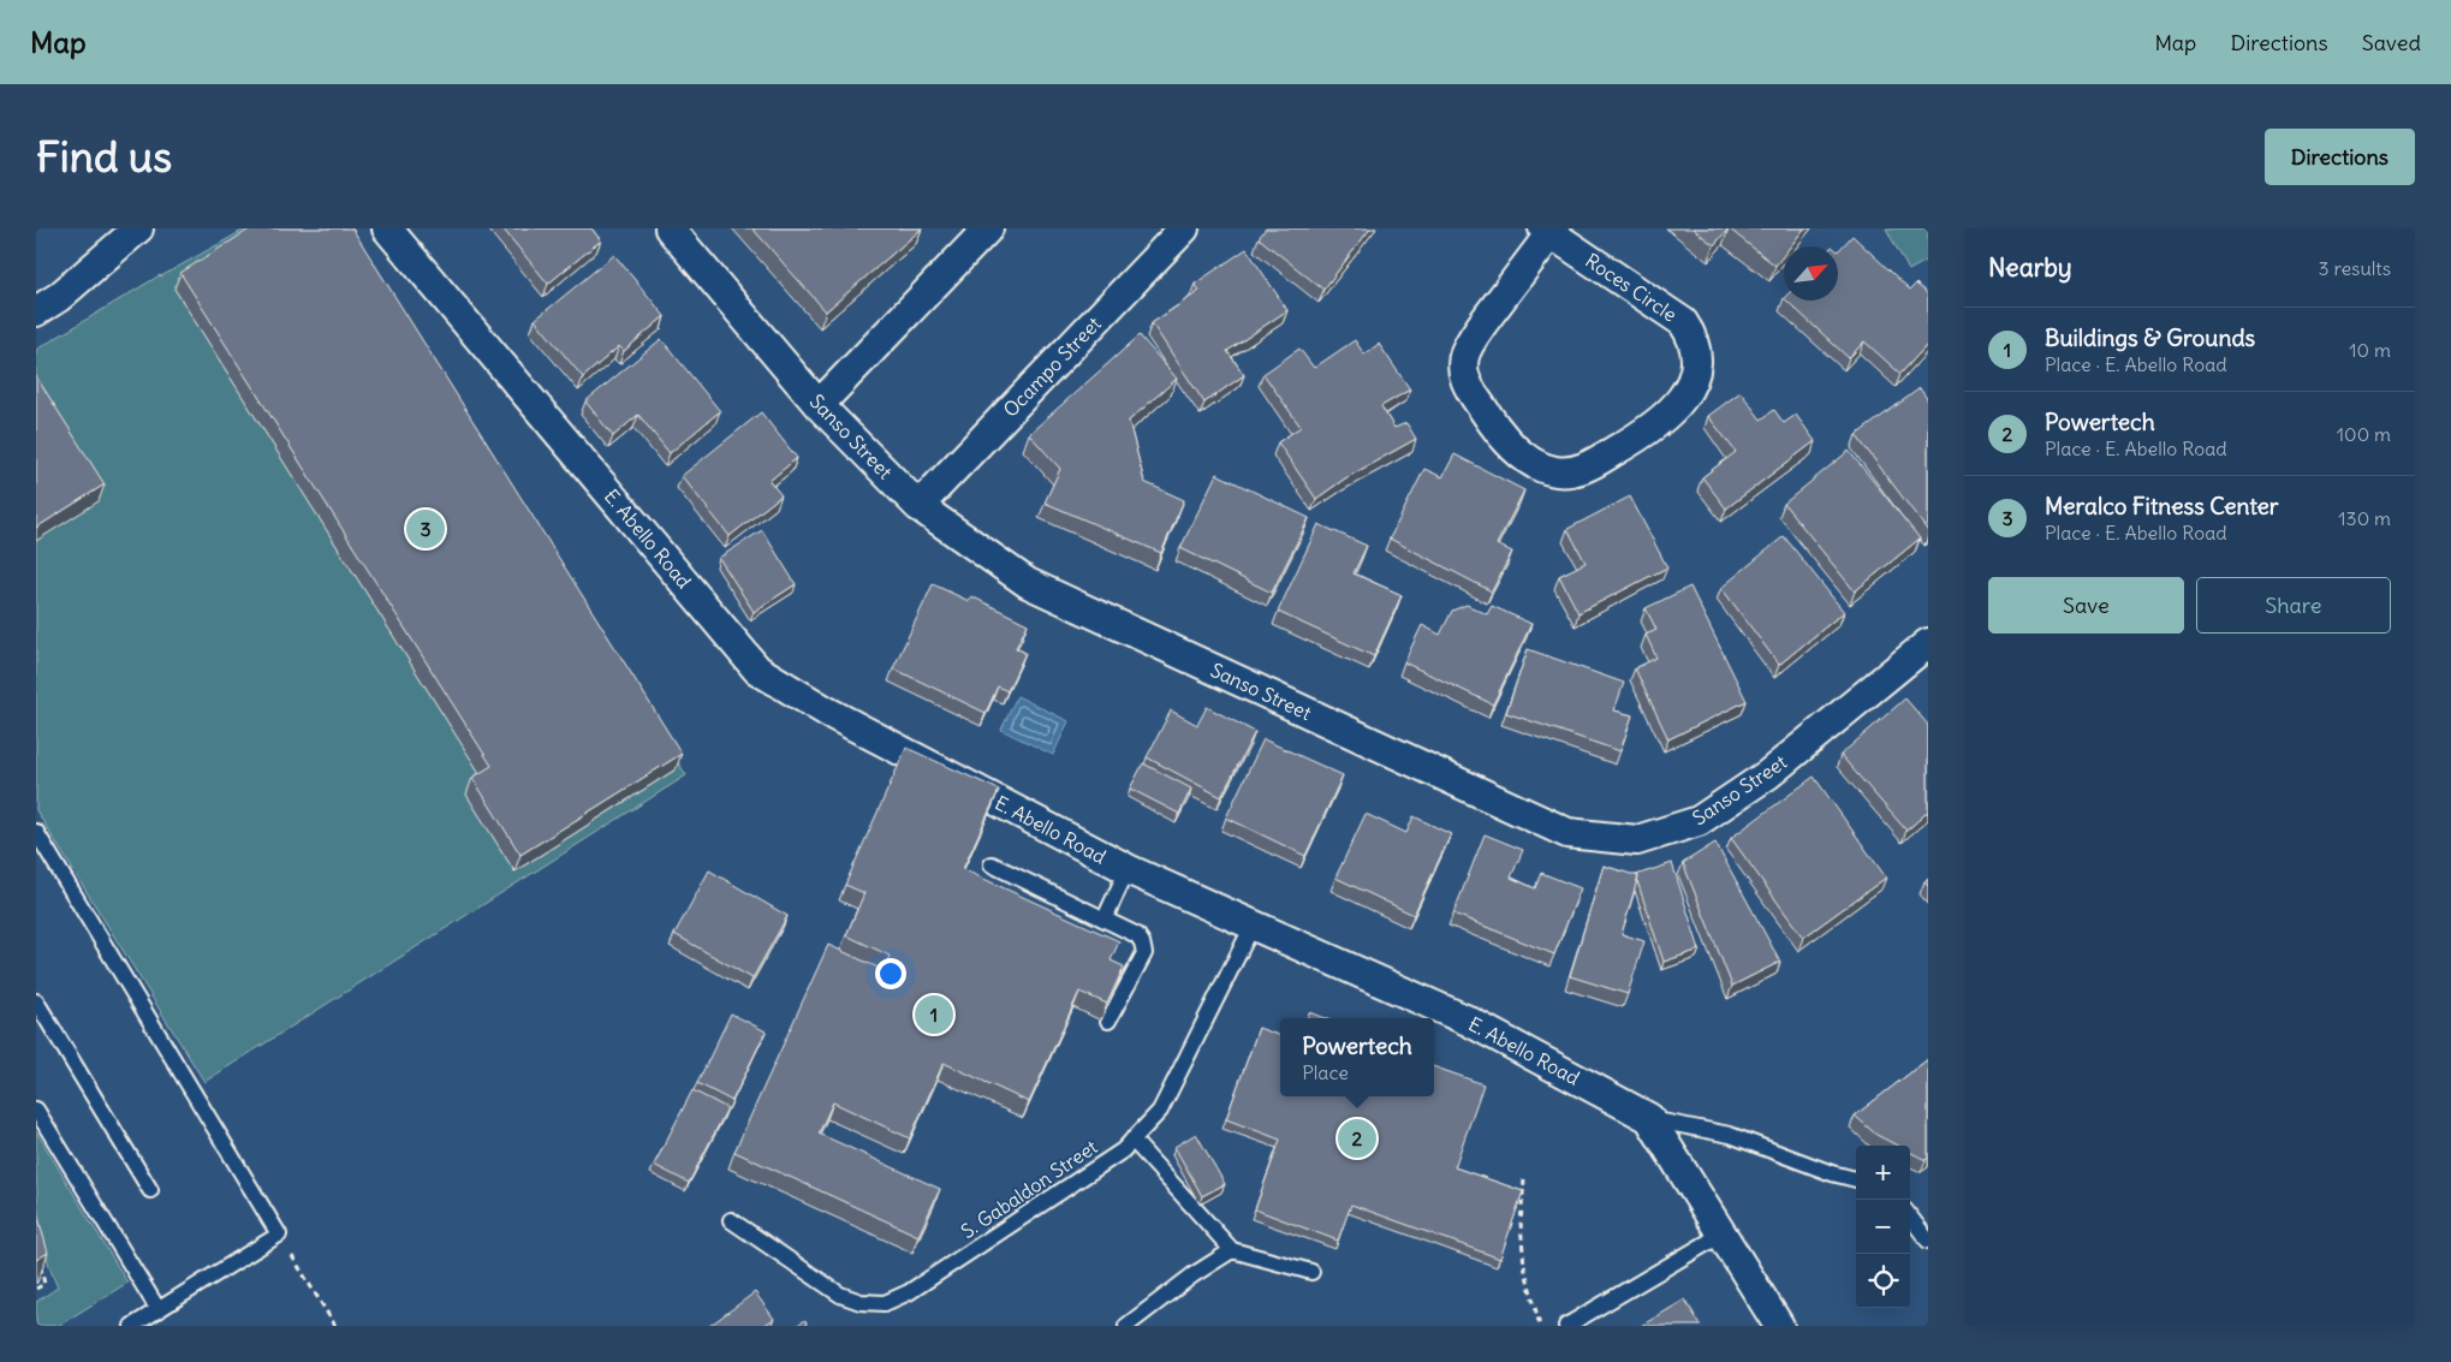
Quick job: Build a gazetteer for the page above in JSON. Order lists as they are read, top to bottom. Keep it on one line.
{"streets":{"street":["Roces Circle","Ocampo Street","Sanso Street","E. Abello Road"],"lane":["S. Gabaldon Street"]},"crossings":[["Ocampo Street","Sanso Street"],["E. Abello Road","S. Gabaldon Street"]],"north":"top right","page":{"header":"Map","nav":["Map","Directions","Saved"],"buttons":["Directions",["Save","Share"]],"title":"Find us","heading":["Nearby","3 results"],"list":[{"mark":"1","name":"Buildings & Grounds","note":"Place · E. Abello Road","value":"10 m"},{"mark":"2","name":"Powertech","note":"Place · E. Abello Road","value":"100 m"},{"mark":"3","name":"Meralco Fitness Center","note":"Place · E. Abello Road","value":"130 m"}],"pins":["3","1","2"],"popup":["Powertech","Place"],"map_buttons":["+","−"]}}
